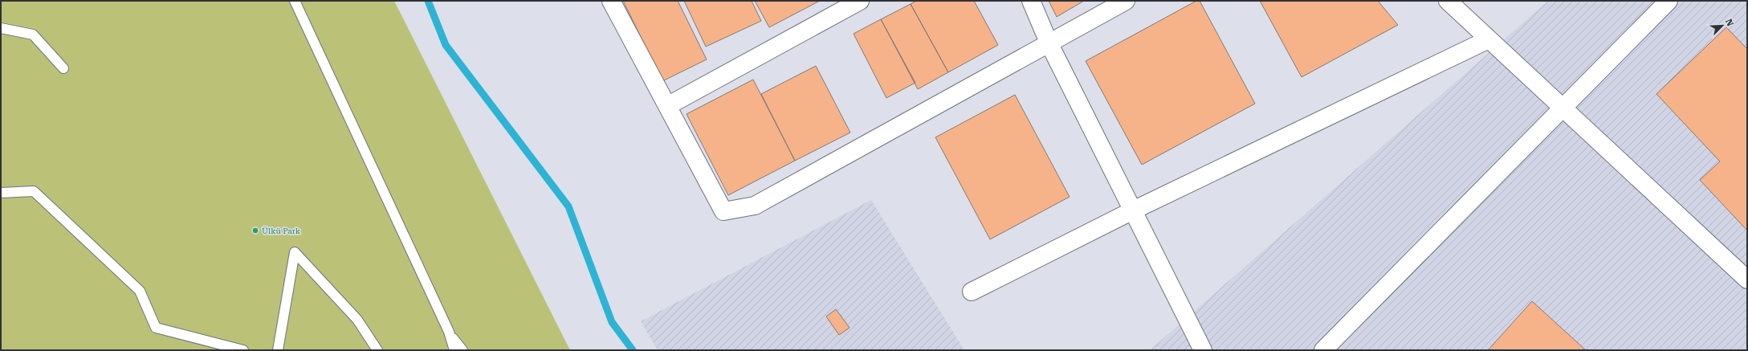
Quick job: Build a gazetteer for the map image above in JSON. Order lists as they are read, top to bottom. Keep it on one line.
{"places":["Ülkü Park"],"north":"top right"}
